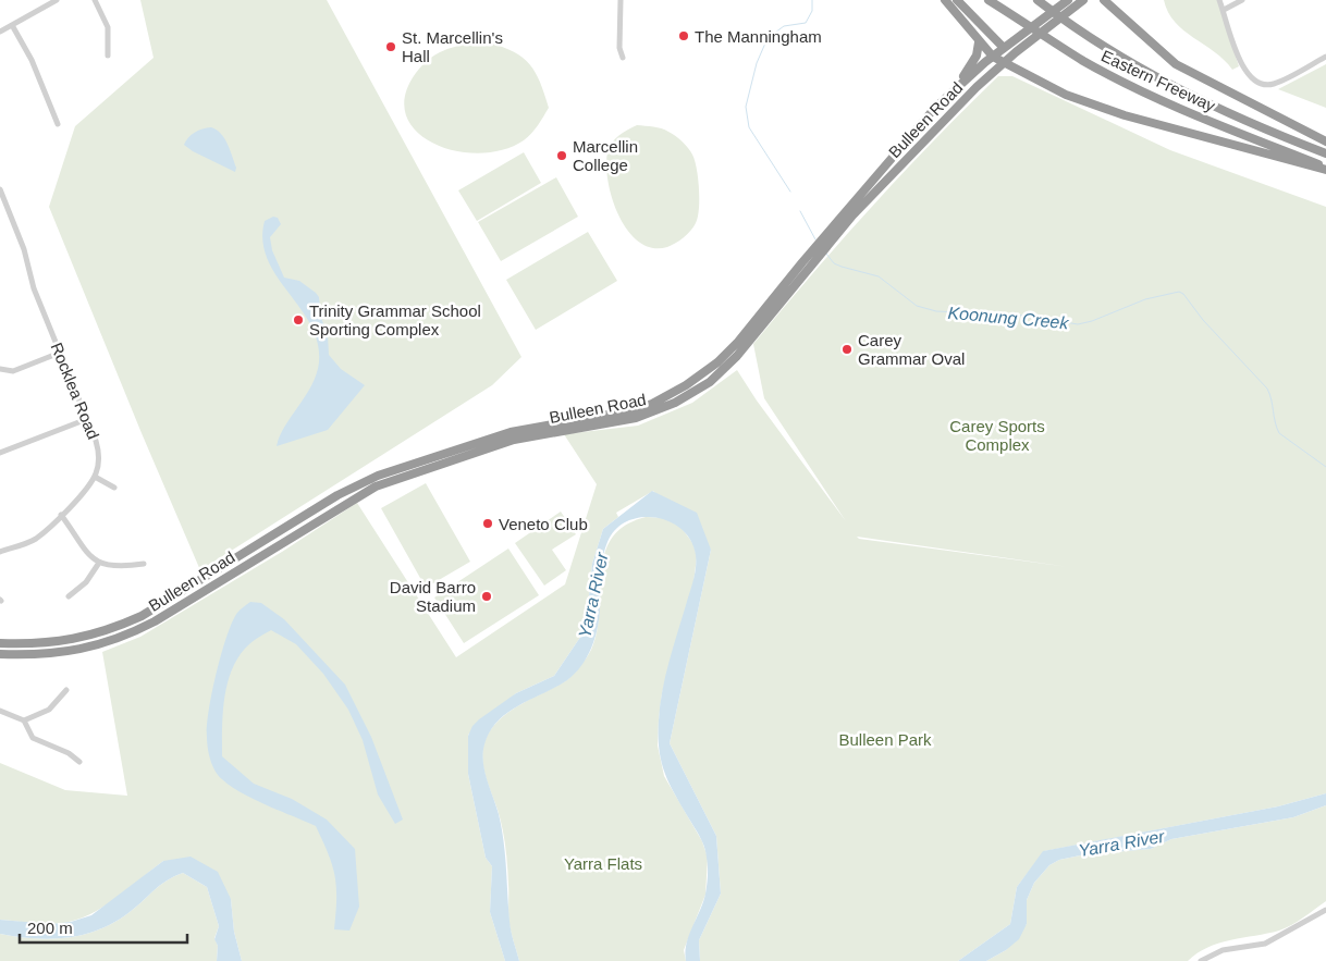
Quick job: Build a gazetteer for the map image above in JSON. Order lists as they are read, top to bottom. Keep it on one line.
{"streets":{"highway":["Eastern Freeway","Bulleen Road"],"street":["Rocklea Road"]},"water":["Koonung Creek","Yarra River"],"parks":["Carey Sports Complex","Bulleen Park","Yarra Flats"],"places":["The Manningham","St. Marcellin's Hall","Marcellin College","Trinity Grammar School Sporting Complex","Carey Grammar Oval","Veneto Club","David Barro Stadium"],"scale_bar":"200 m"}
